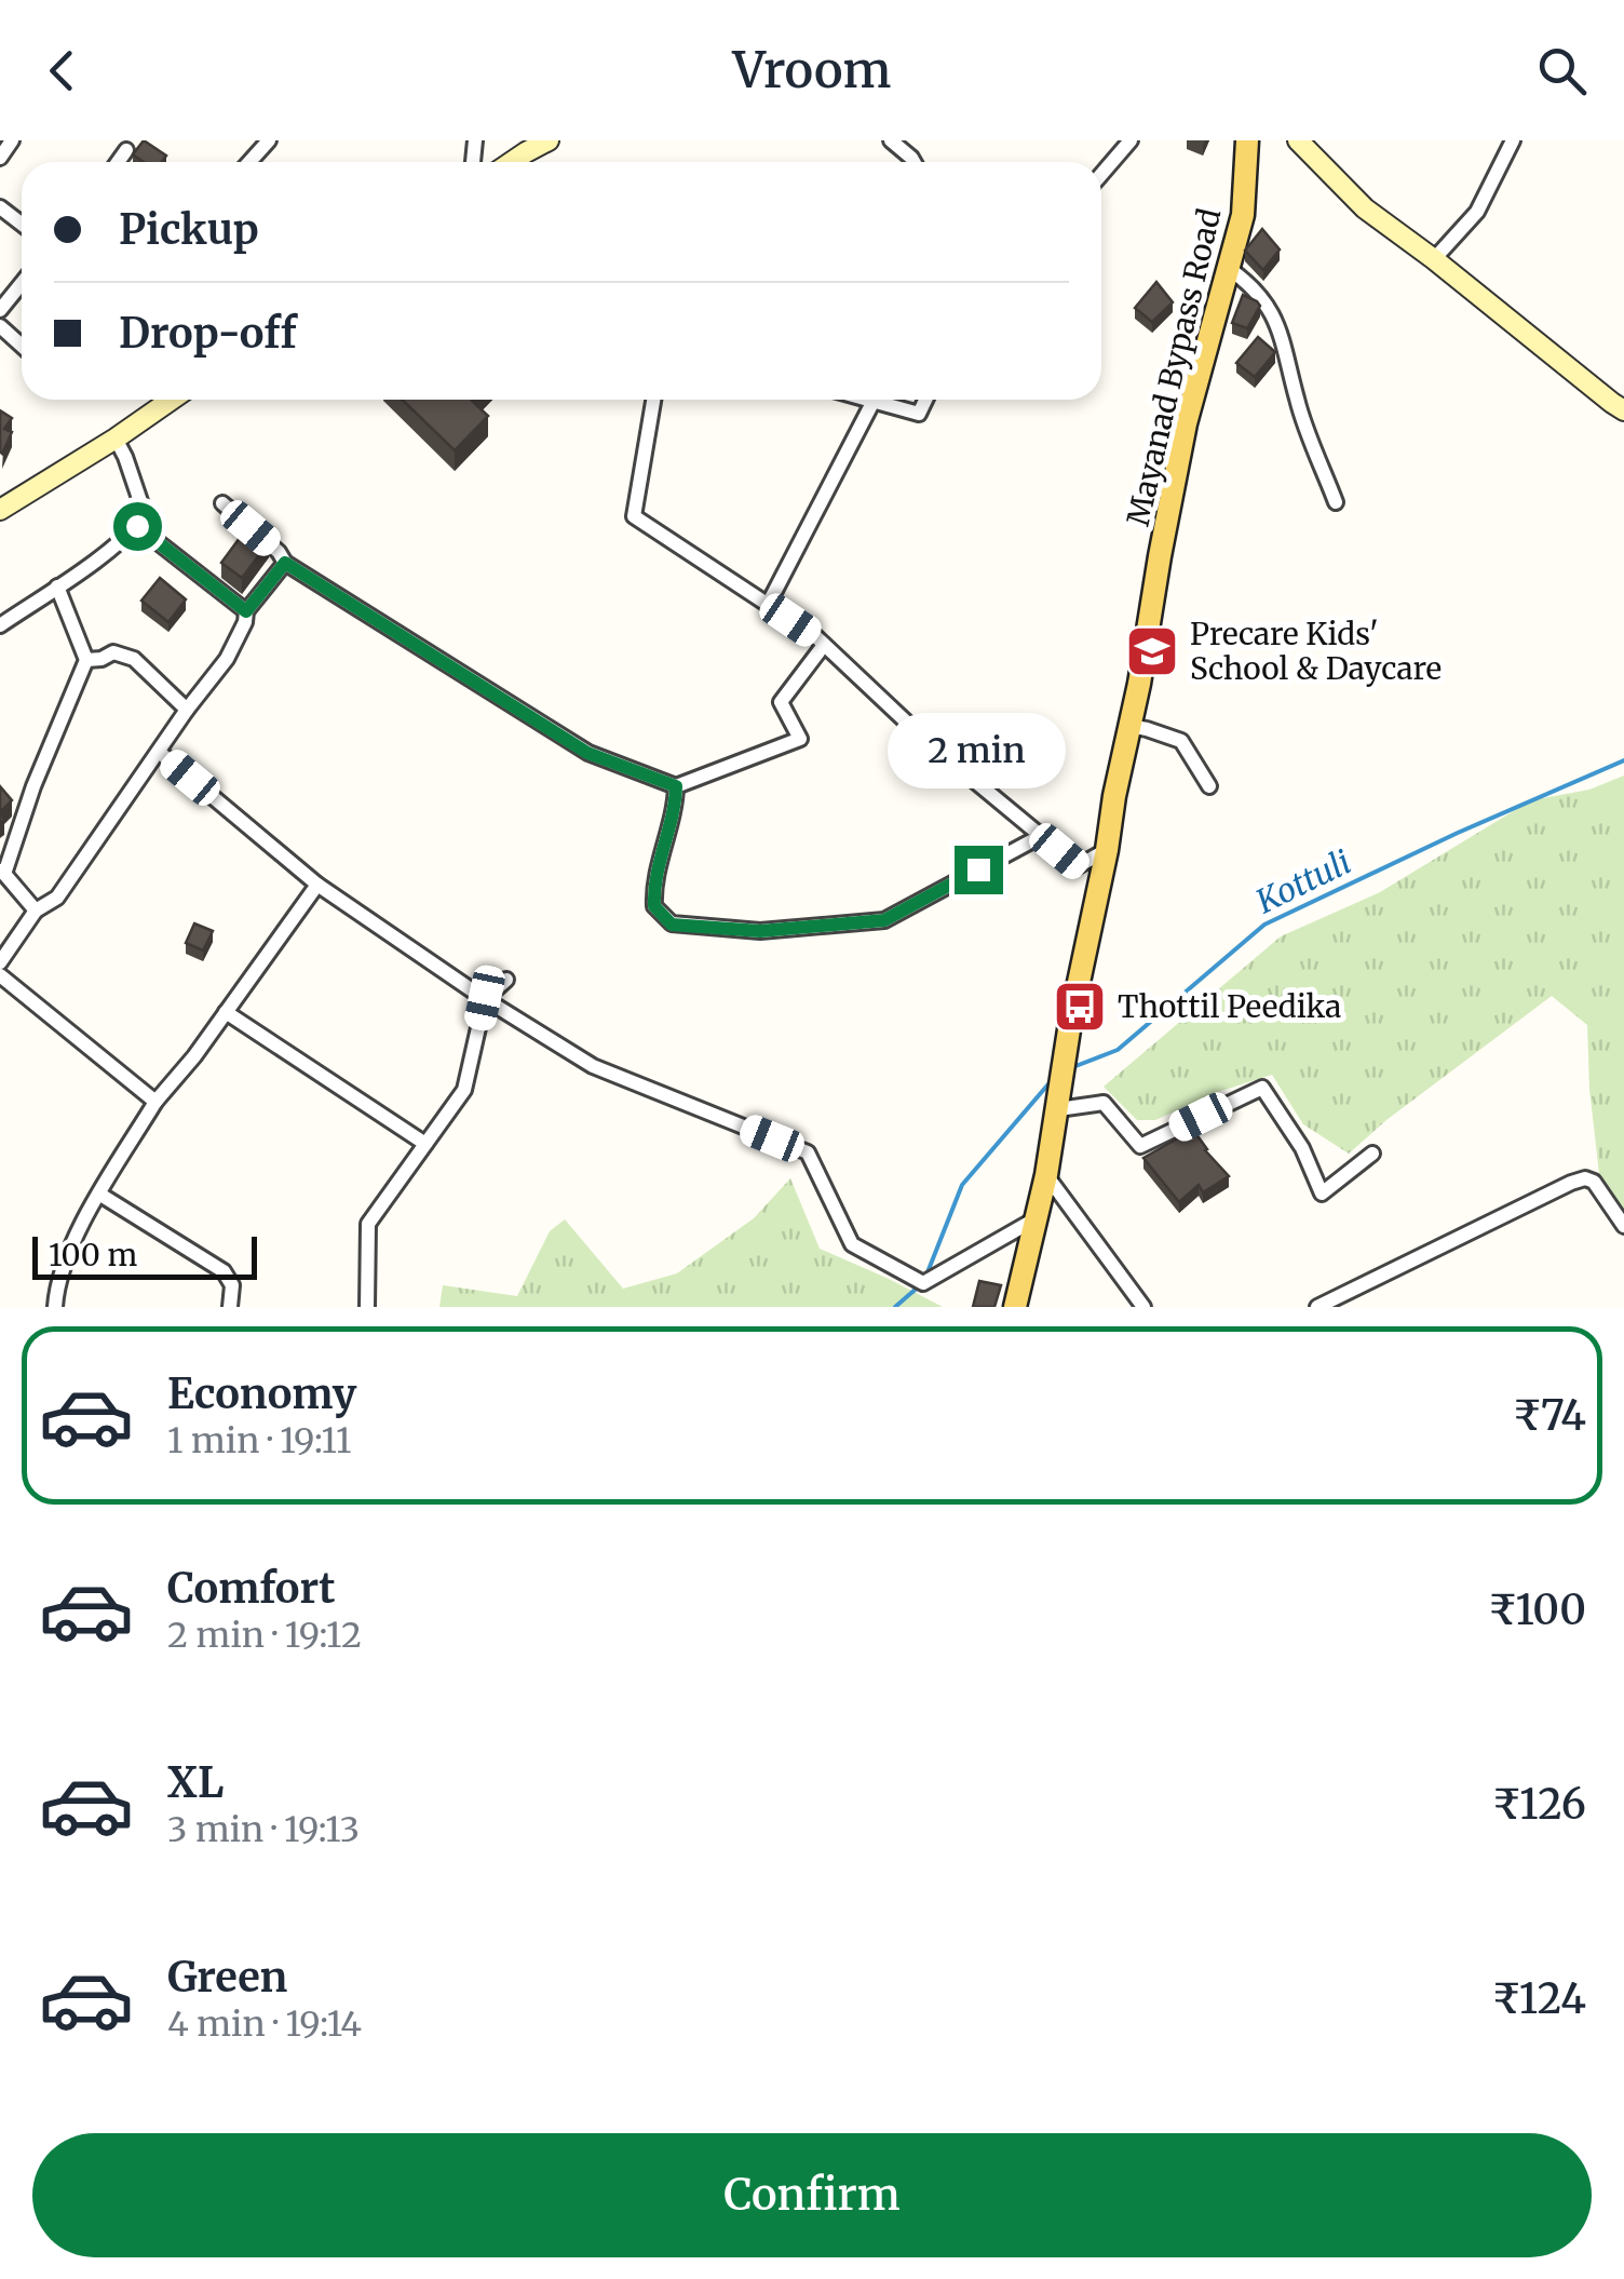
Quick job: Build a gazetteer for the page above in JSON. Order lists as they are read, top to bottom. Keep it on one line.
{"streets":{"main road":["Mayanad Bypass Road"]},"water":["Kottuli"],"places":{"school or university":["Precare Kids' School & Daycare"],"bus stop":["Thottil Peedika"]},"scale_bar":"100 m","page":{"header":"Vroom","banner":["Pickup","Drop-off"],"bubble":"2 min","scale":"100 m","list":[{"name":"Economy","note":"1 min · 19:11","value":"₹74"},{"name":"Comfort","note":"2 min · 19:12","value":"₹100"},{"name":"XL","note":"3 min · 19:13","value":"₹126"},{"name":"Green","note":"4 min · 19:14","value":"₹124"}],"buttons":"Confirm"}}
